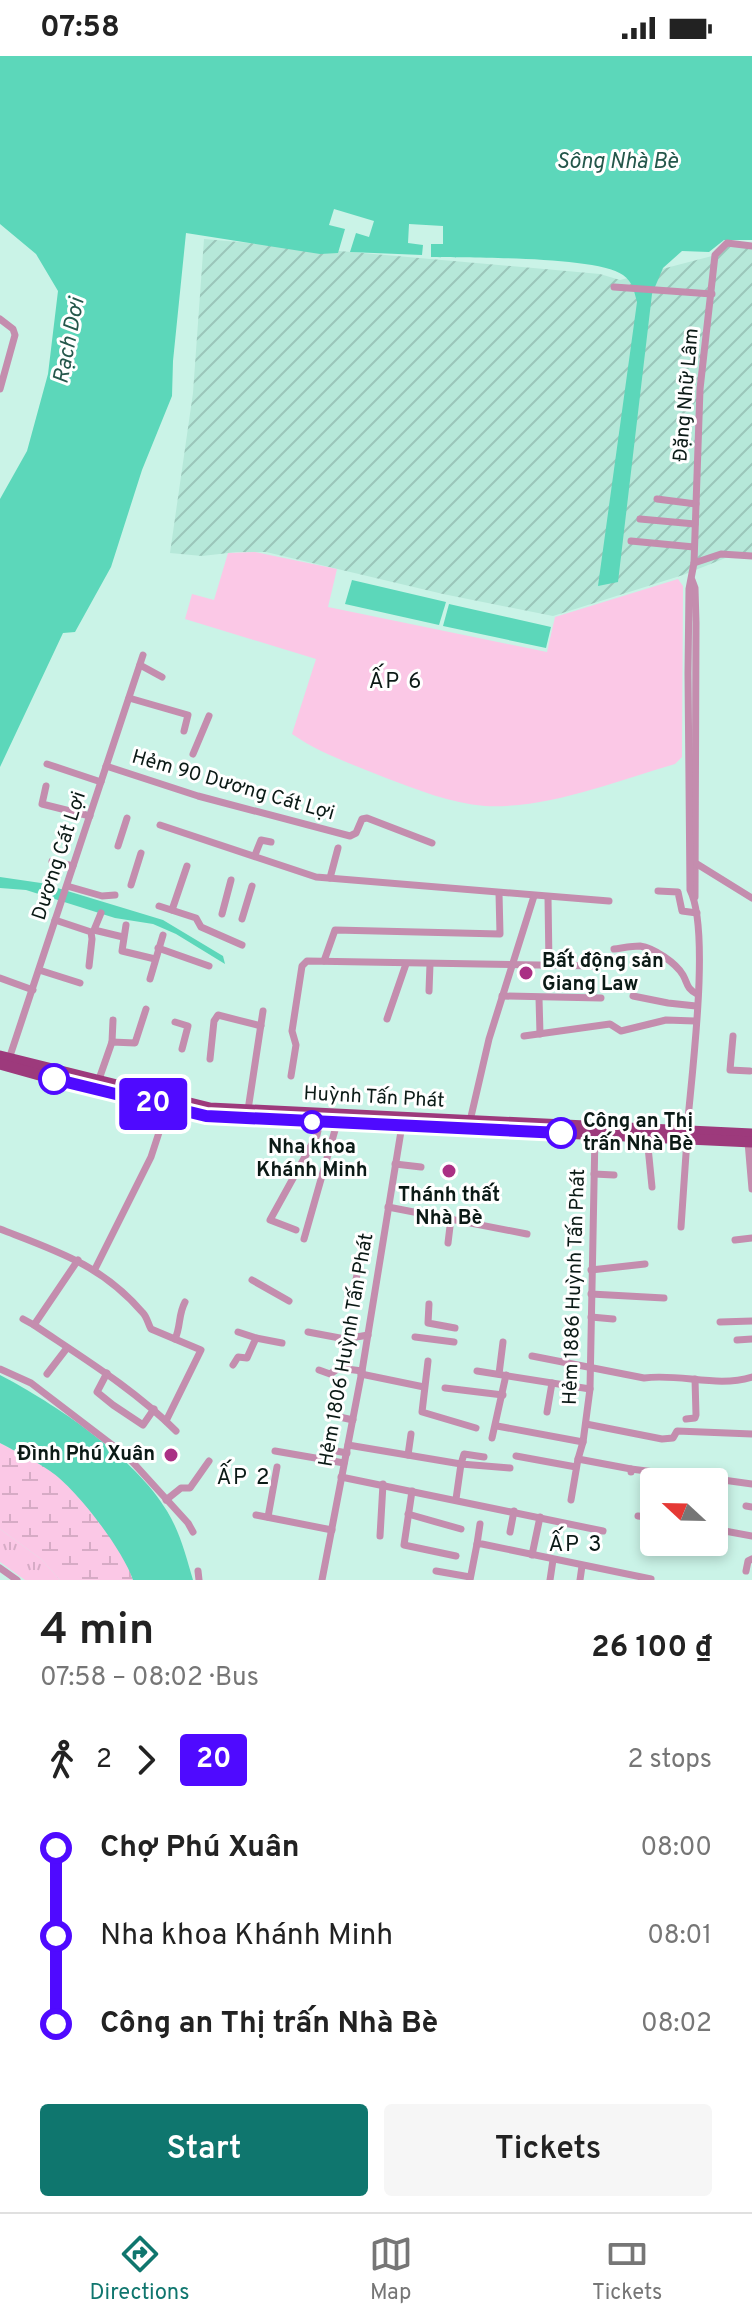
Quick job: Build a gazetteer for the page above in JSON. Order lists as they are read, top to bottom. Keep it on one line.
{"streets":{"main road":["Huỳnh Tấn Phát"],"street":["Đặng Nhữ Lâm","Hẻm 90 Dương Cát Lợi","Dương Cát Lợi","Hẻm 1886 Huỳnh Tấn Phát","Hẻm 1806 Huỳnh Tấn Phát"]},"crossings":[["Đặng Nhữ Lâm","Huỳnh Tấn Phát"],["Hẻm 90 Dương Cát Lợi","Dương Cát Lợi"],["Dương Cát Lợi","Huỳnh Tấn Phát"],["Huỳnh Tấn Phát","Hẻm 1886 Huỳnh Tấn Phát"],["Huỳnh Tấn Phát","Hẻm 1806 Huỳnh Tấn Phát"]],"districts":["ẤP 6","ẤP 2","ẤP 3"],"water":["Sông Nhà Bè","Rạch Dơi"],"places":["Bất động sản Giang Law","Nha khoa Khánh Minh","Công an Thị trấn Nhà Bè","Thánh thất Nhà Bè","Đình Phú Xuân"],"lines":["bus line 20"],"north":"left","page":{"status":"07:58","on_map":"20","heading":["4 min","07:58 – 08:02 · Bus","26 100 ₫"],"legs":["2","20","2 stops"],"list":[{"name":"Chợ Phú Xuân","value":"08:00"},{"name":"Nha khoa Khánh Minh","value":"08:01"},{"name":"Công an Thị trấn Nhà Bè","value":"08:02"}],"buttons":["Start","Tickets"],"tabs":["Directions","Map","Tickets"]}}
